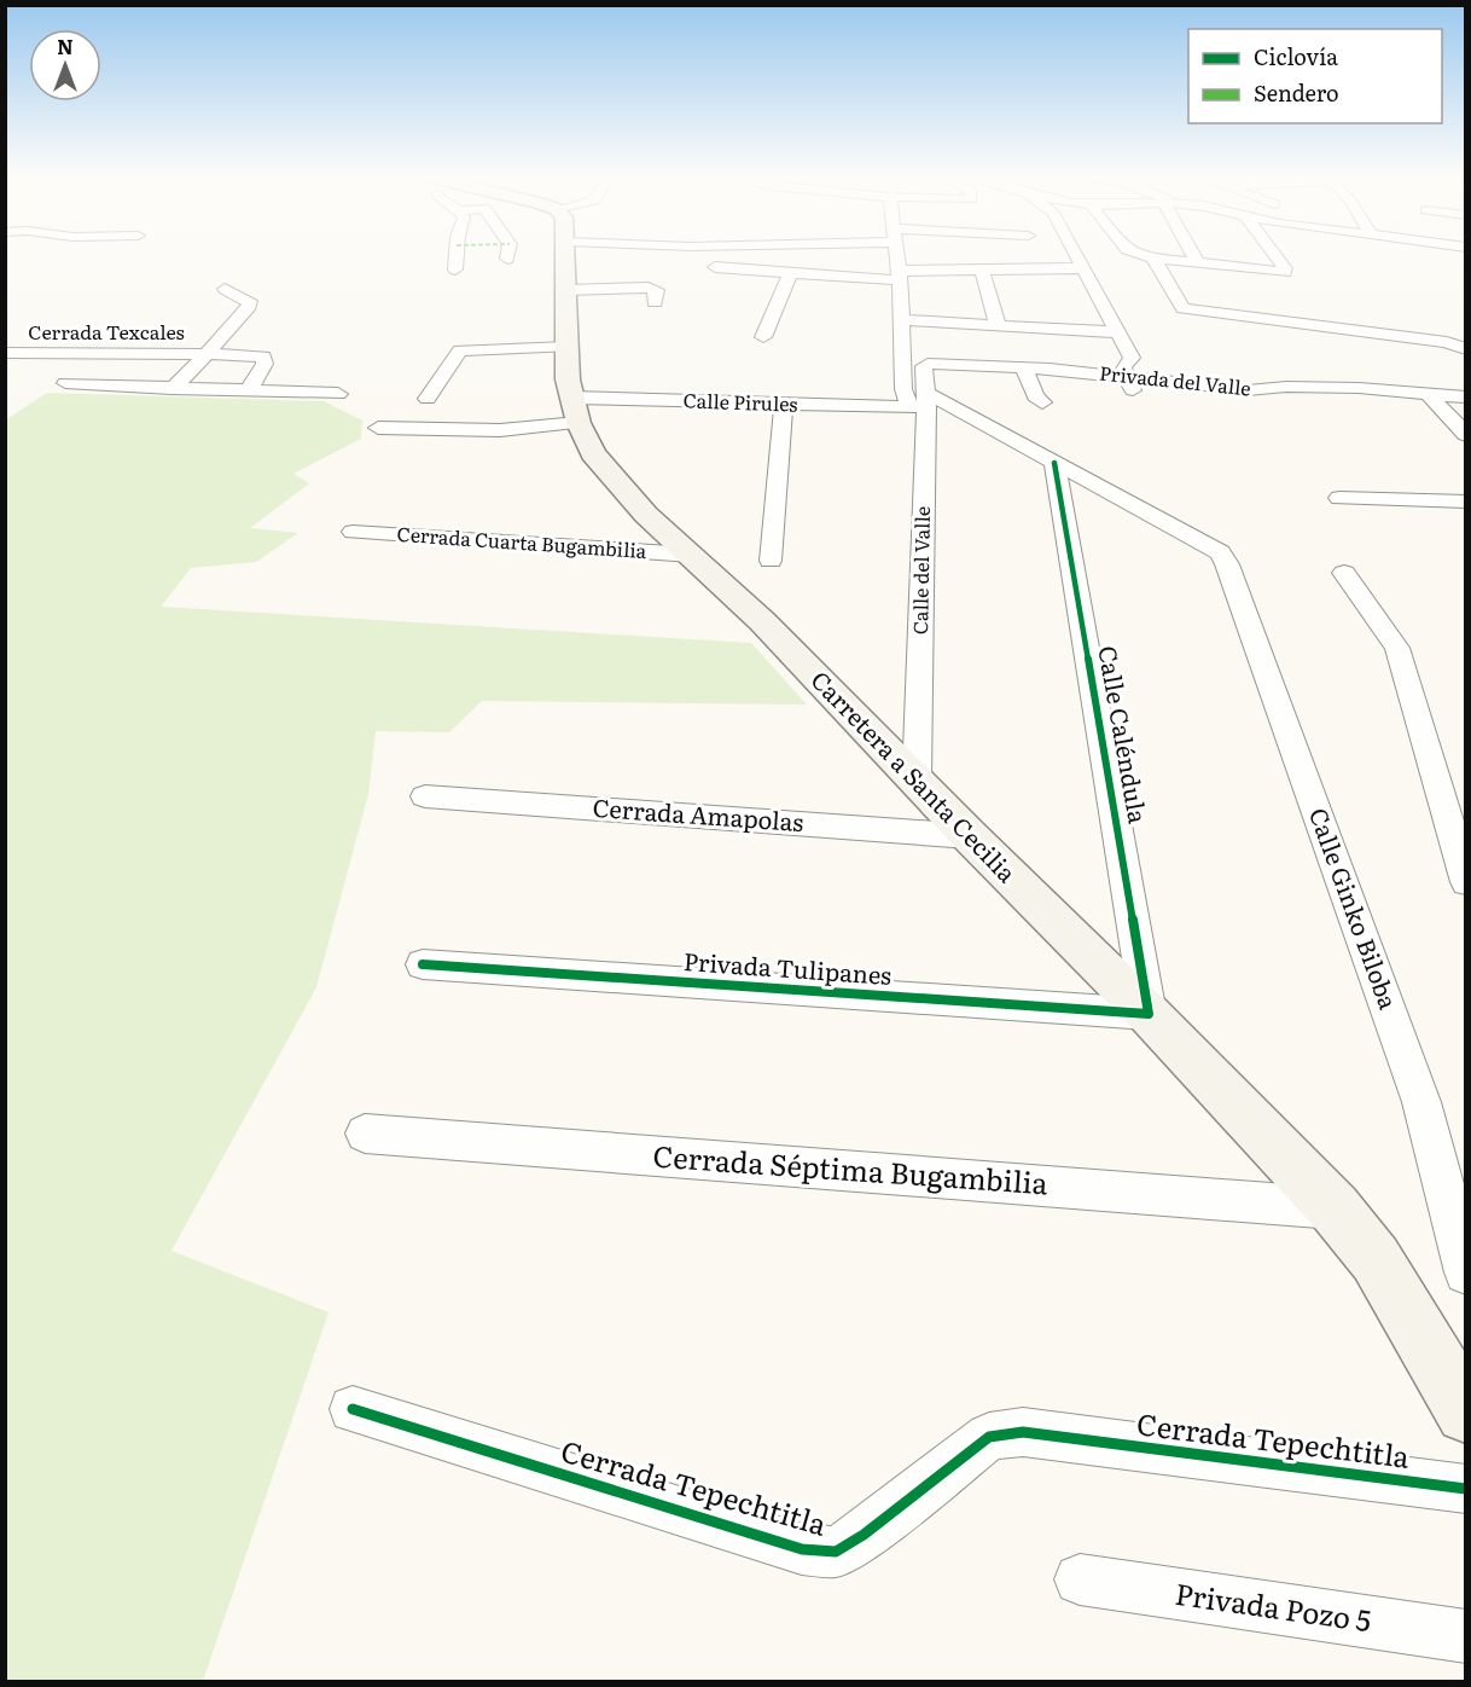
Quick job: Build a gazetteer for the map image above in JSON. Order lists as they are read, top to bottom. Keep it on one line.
{"streets":{"main road":["Carretera a Santa Cecilia"],"street":["Cerrada Texcales","Privada del Valle","Calle Pirules","Cerrada Cuarta Bugambilia","Calle del Valle","Calle Caléndula","Cerrada Amapolas","Calle Ginko Biloba","Privada Tulipanes","Cerrada Séptima Bugambilia","Cerrada Tepechtitla","Privada Pozo 5"]},"crossings":[["Privada del Valle","Calle del Valle"],["Calle Pirules","Calle del Valle"],["Calle Pirules","Carretera a Santa Cecilia"],["Cerrada Cuarta Bugambilia","Carretera a Santa Cecilia"],["Calle del Valle","Carretera a Santa Cecilia"],["Calle Caléndula","Carretera a Santa Cecilia"],["Calle Caléndula","Calle Ginko Biloba"],["Calle Caléndula","Privada Tulipanes"],["Carretera a Santa Cecilia","Cerrada Amapolas"],["Carretera a Santa Cecilia","Privada Tulipanes"],["Carretera a Santa Cecilia","Cerrada Séptima Bugambilia"]],"legend":["Ciclovía","Sendero"],"north":"top"}
